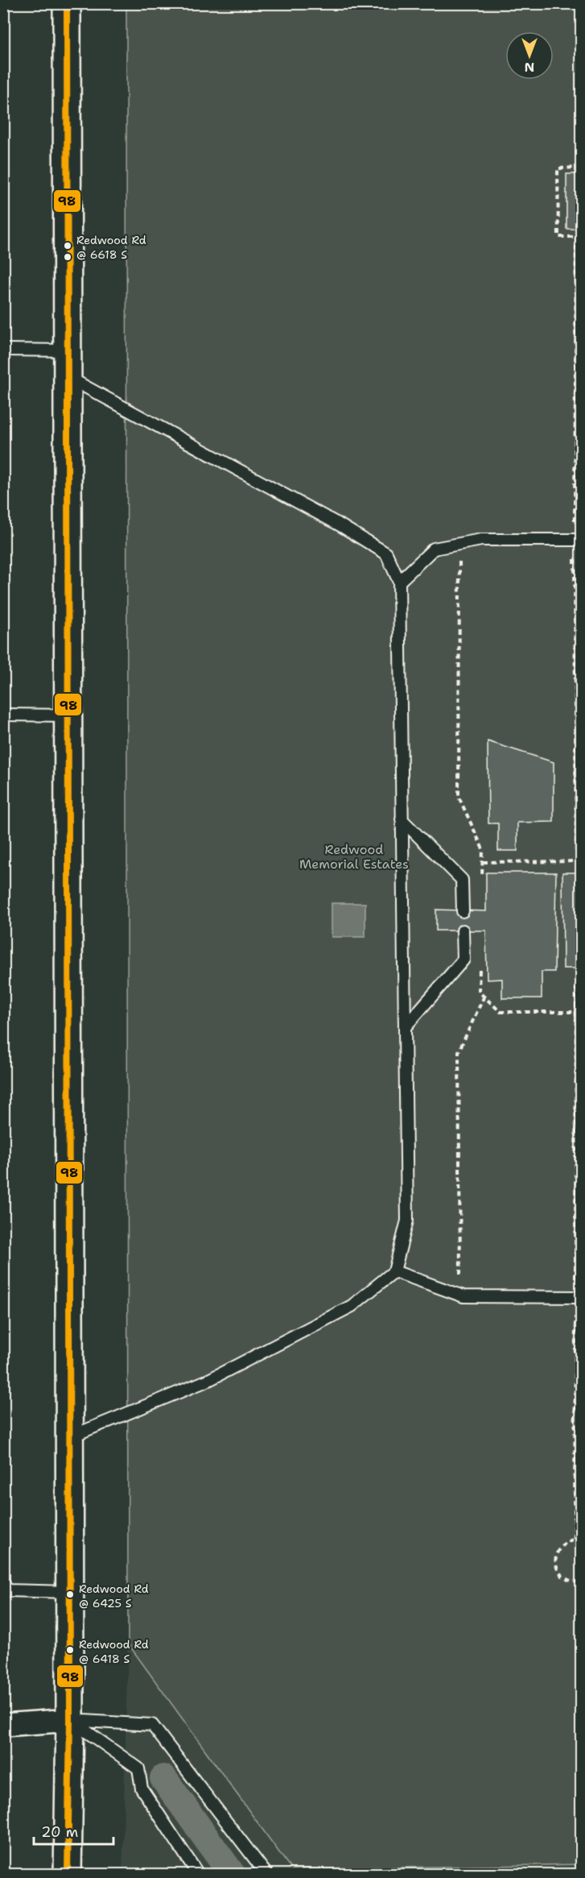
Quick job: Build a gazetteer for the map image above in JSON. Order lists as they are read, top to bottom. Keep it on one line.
{"parks":["Redwood Memorial Estates"],"places":["Redwood Rd @ 6618 S","Redwood Rd @ 6425 S","Redwood Rd @ 6418 S"],"lines":["transit line 98"],"scale_bar":"20 m","north":"bottom"}
